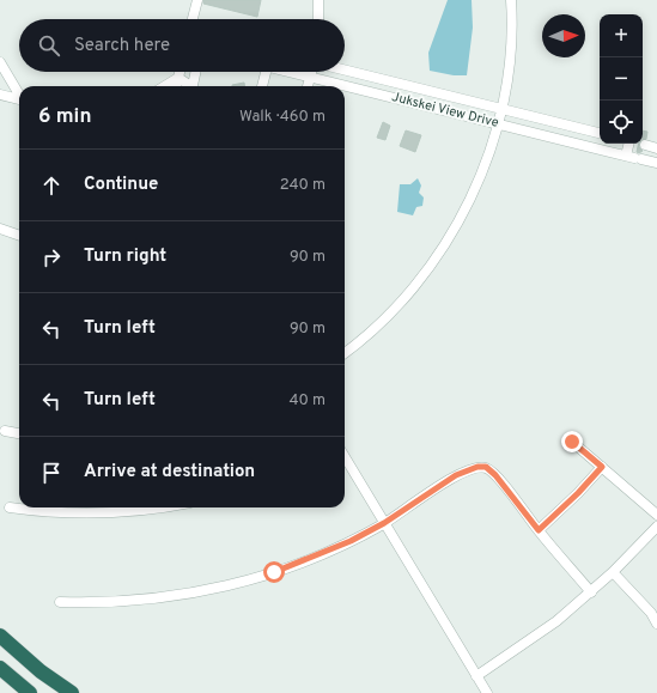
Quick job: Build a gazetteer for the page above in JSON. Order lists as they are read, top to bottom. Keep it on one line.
{"streets":{"street":["Jukskei View Drive"]},"north":"right","page":{"map_buttons":["+","−"],"search":"Search here","heading":["6 min","Walk · 460 m"],"list":[["Continue","240 m"],["Turn right","90 m"],["Turn left","90 m"],["Turn left","40 m"],"Arrive at destination"]}}
